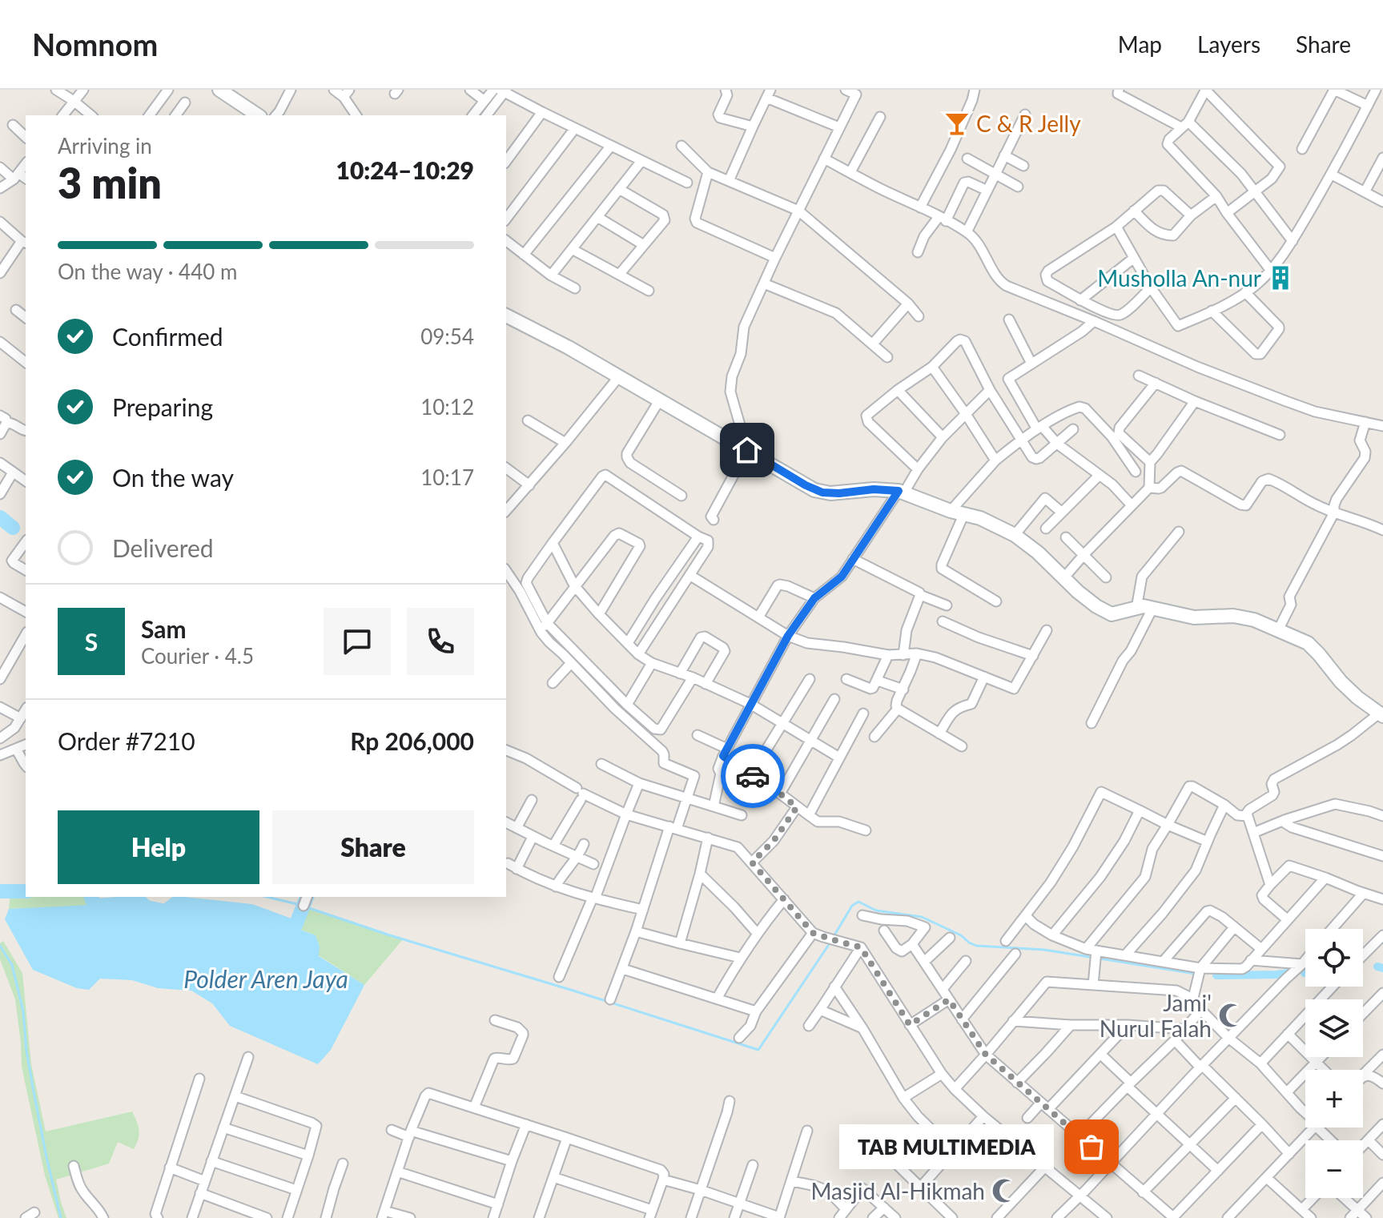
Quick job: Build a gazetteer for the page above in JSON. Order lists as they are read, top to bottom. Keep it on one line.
{"water":["Polder Aren Jaya"],"places":{"bar":["C & R Jelly"],"building":["Musholla An-nur"],"mosque":["Jami' Nurul Falah","Masjid Al-Hikmah"],"other":["TAB MULTIMEDIA"]},"page":{"header":"Nomnom","nav":["Map","Layers","Share"],"heading":["3 min","Arriving in","10:24–10:29"],"panel":["Sam","Courier · 4.5","Order #7210","Rp 206,000"],"bar":"On the way · 440 m","list":[["Confirmed","09:54"],["Preparing","10:12"],["On the way","10:17"],"Delivered"],"round":"S","buttons":["Help","Share"],"map_buttons":["+","−"],"bubble":"TAB MULTIMEDIA"}}
